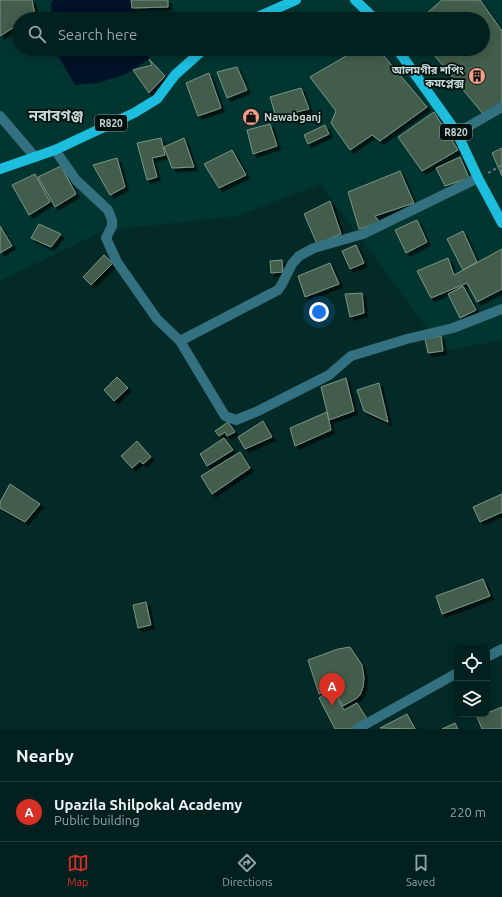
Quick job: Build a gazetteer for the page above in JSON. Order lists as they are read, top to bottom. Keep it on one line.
{"streets":{"main road":["R820"]},"districts":["নবাবগঞ্জ"],"places":{"building":["আলমগীর শপিং কমপ্লেক্স"],"shop":["Nawabganj"]},"page":{"search":"Search here","pins":"A","heading":"Nearby","list":[{"mark":"A","name":"Upazila Shilpokal Academy","note":"Public building","value":"220 m"}],"nav":["Map","Directions","Saved"]}}
